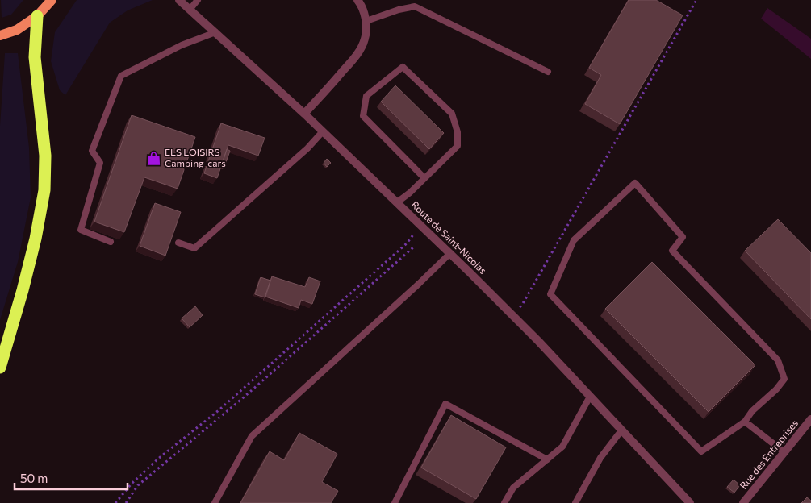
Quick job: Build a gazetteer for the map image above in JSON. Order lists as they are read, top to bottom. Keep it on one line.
{"streets":{"street":["Route de Saint-Nicolas","Rue des Entreprises"]},"places":{"shop":["ELS LOISIRS Camping-cars"]},"scale_bar":"50 m"}
